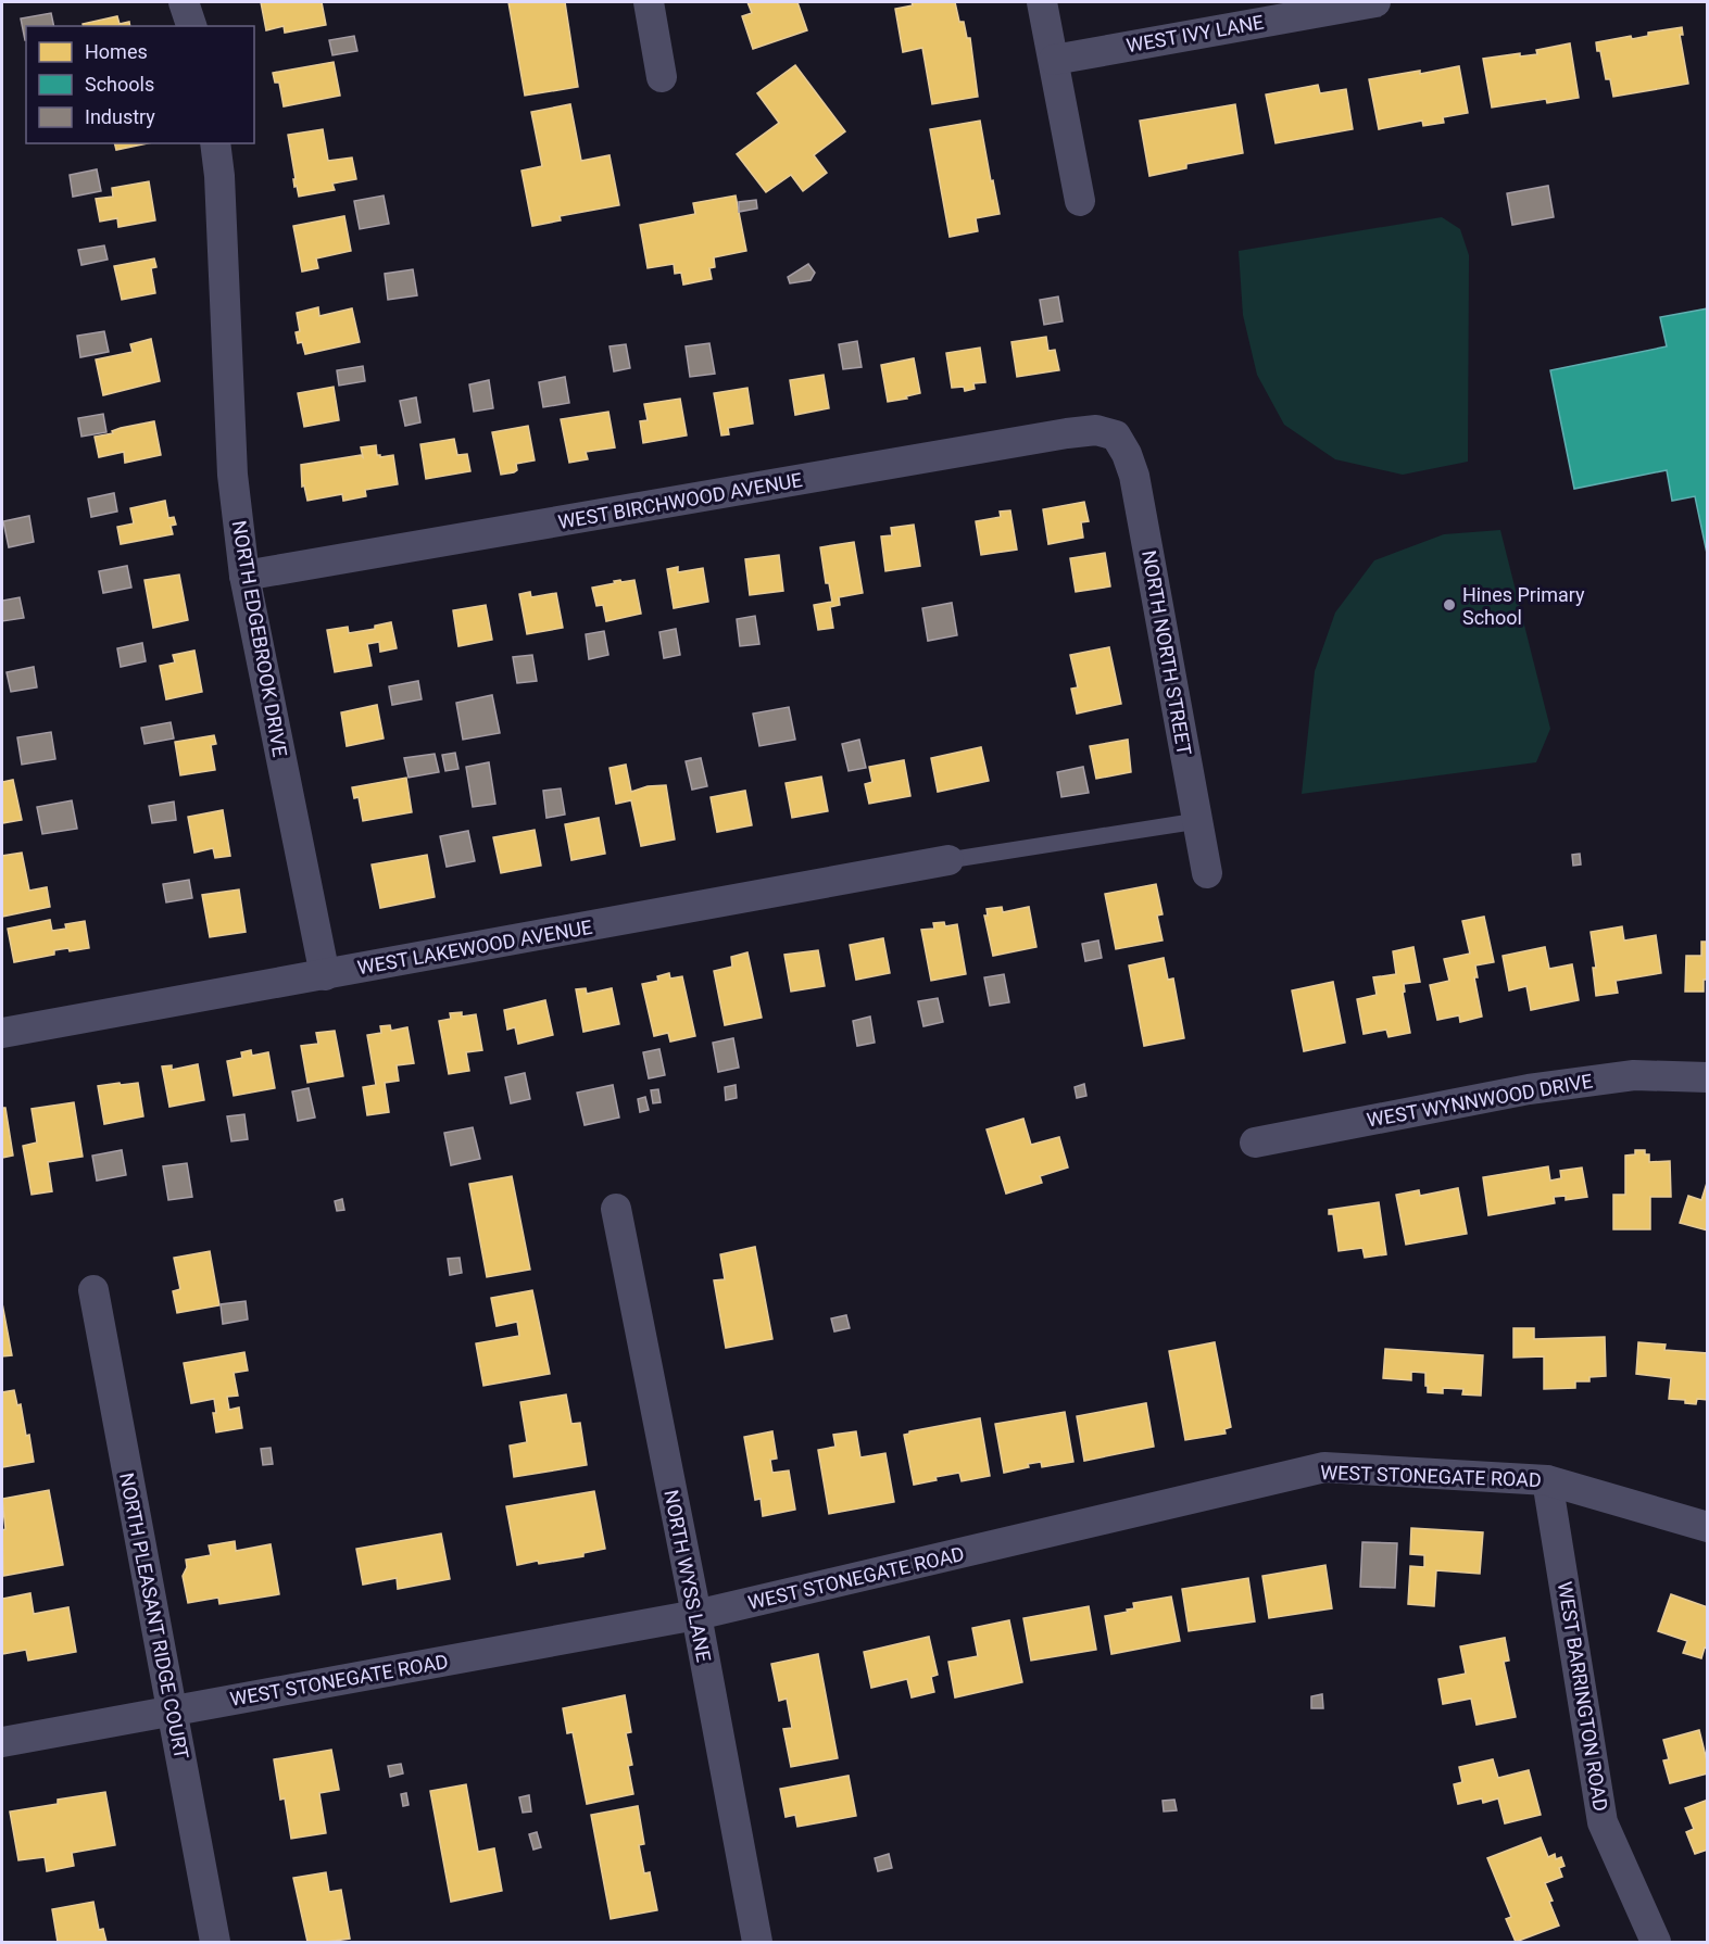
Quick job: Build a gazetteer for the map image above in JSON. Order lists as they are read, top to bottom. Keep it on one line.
{"streets":{"street":["WEST IVY LANE","WEST BIRCHWOOD AVENUE","NORTH EDGEBROOK DRIVE","NORTH NORTH STREET","WEST LAKEWOOD AVENUE","WEST WYNNWOOD DRIVE","WEST STONEGATE ROAD","NORTH WYSS LANE","NORTH PLEASANT RIDGE COURT","WEST BARRINGTON ROAD"]},"crossings":[["WEST BIRCHWOOD AVENUE","NORTH EDGEBROOK DRIVE"],["WEST BIRCHWOOD AVENUE","NORTH NORTH STREET"],["NORTH EDGEBROOK DRIVE","WEST LAKEWOOD AVENUE"],["WEST STONEGATE ROAD","NORTH WYSS LANE"],["WEST STONEGATE ROAD","NORTH PLEASANT RIDGE COURT"],["WEST STONEGATE ROAD","WEST BARRINGTON ROAD"]],"places":["Hines Primary School"],"legend":["Homes","Schools","Industry"]}
